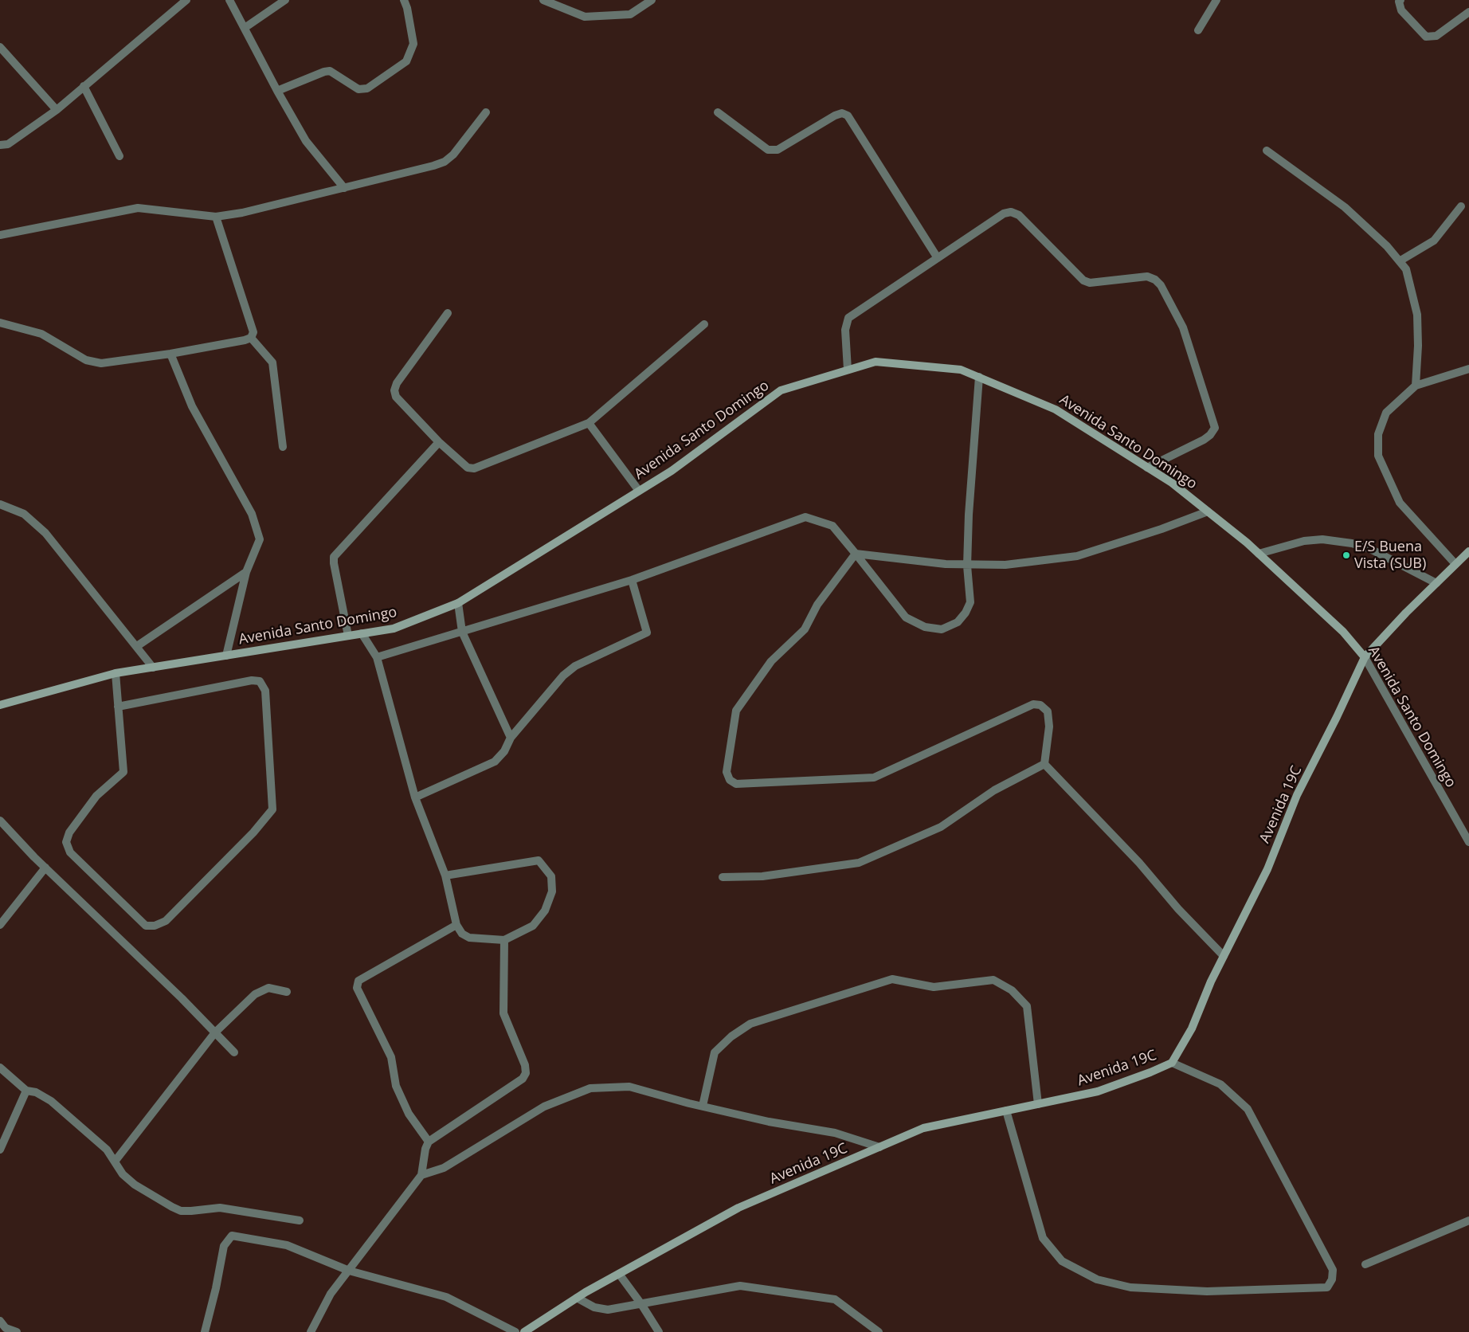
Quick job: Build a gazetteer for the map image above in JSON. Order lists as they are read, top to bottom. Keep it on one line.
{"streets":{"street":["Avenida Santo Domingo","Avenida 19C"]},"crossings":[["Avenida Santo Domingo","Avenida 19C"]],"places":["E/S Buena Vista (SUB)"]}
